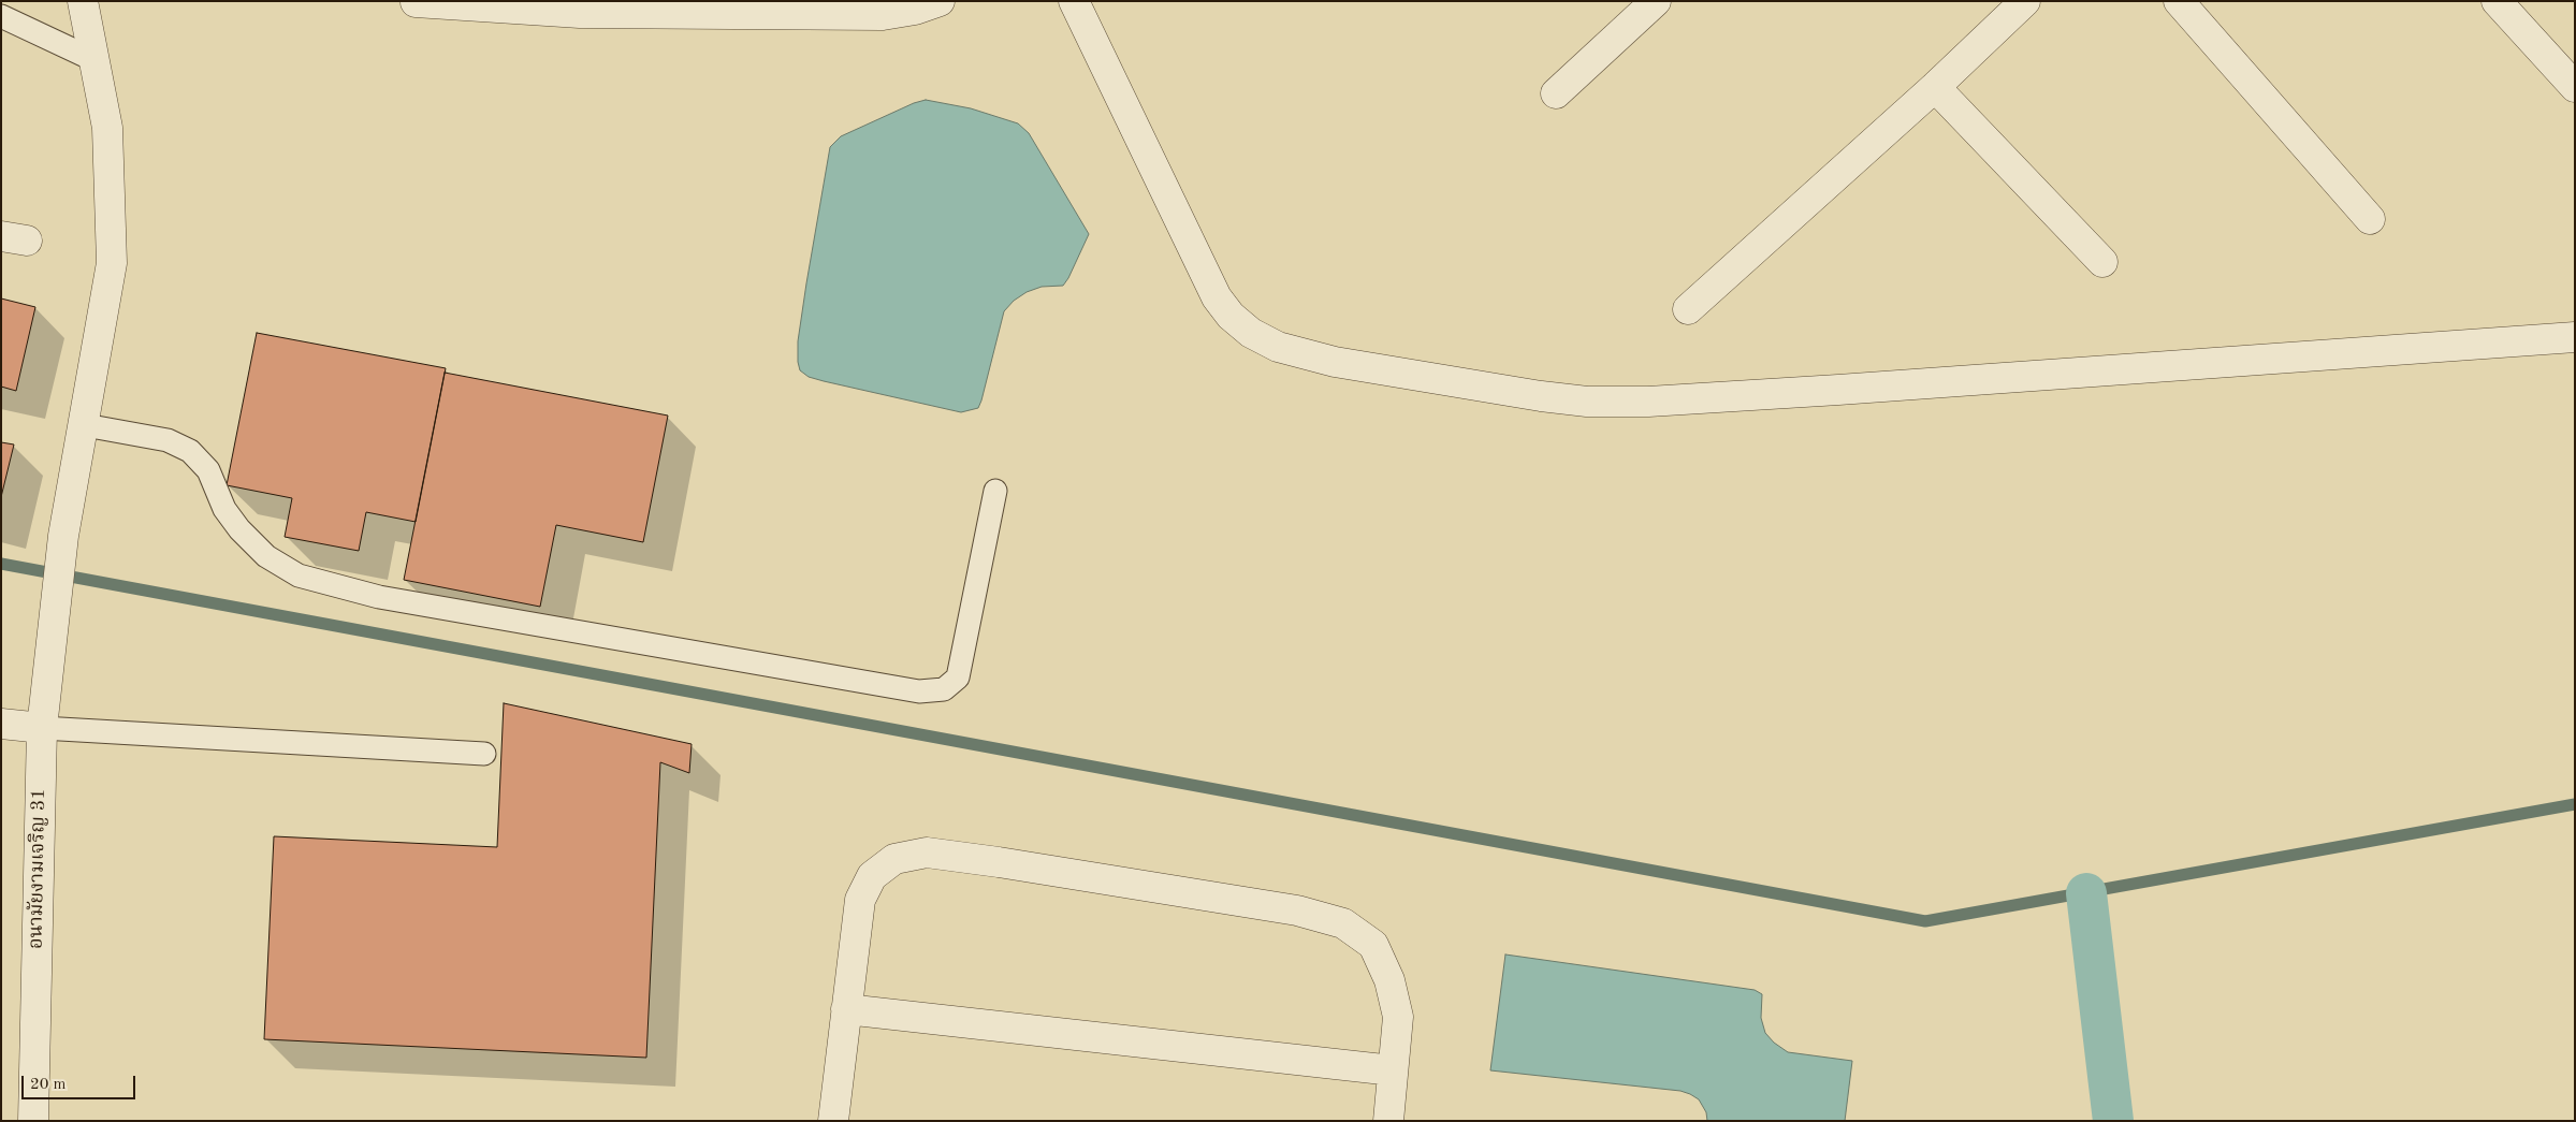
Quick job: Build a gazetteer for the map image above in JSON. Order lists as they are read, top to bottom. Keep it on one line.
{"streets":{"street":["อนามัยงามเจริญ 31"]},"scale_bar":"20 m"}
